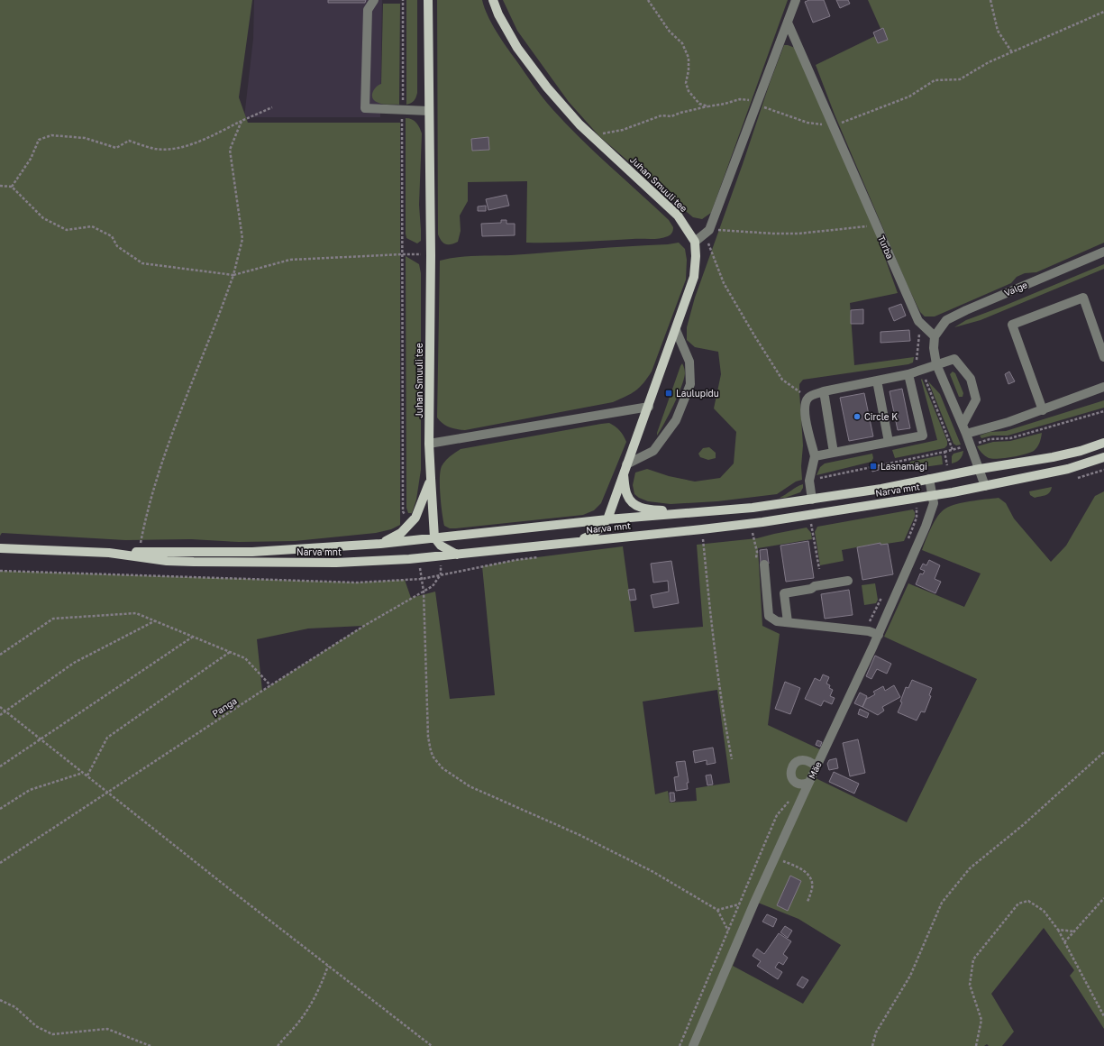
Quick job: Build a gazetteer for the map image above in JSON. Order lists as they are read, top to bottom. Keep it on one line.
{"streets":{"main road":["Juhan Smuuli tee","Narva mnt"],"street":["Turba","Valge","Mäe"],"path":["Panga"]},"crossings":[["Juhan Smuuli tee","Narva mnt"],["Turba","Valge"],["Narva mnt","Panga"],["Narva mnt","Mäe"]],"places":{"transit":["Laulupidu","Lasnamägi"],"other":["Circle K"]}}
